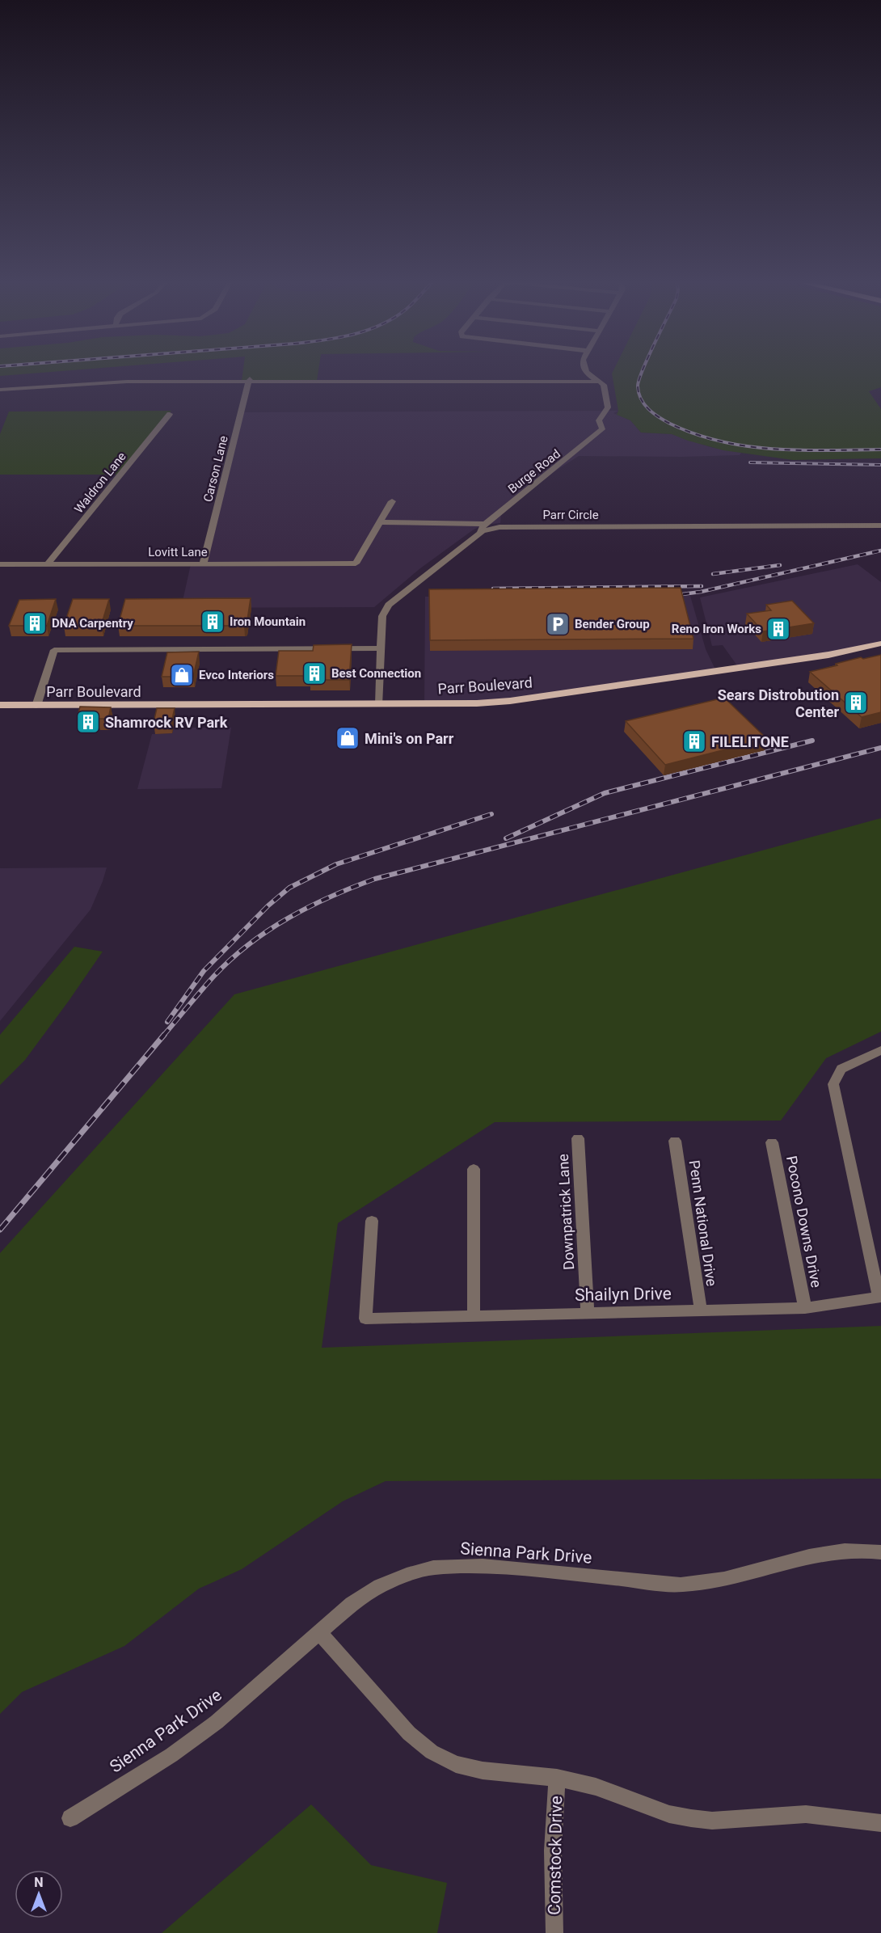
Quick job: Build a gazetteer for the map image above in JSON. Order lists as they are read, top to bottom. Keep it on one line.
{"streets":{"main road":["Parr Boulevard"],"street":["Carson Lane","Burge Road","Waldron Lane","Parr Circle","Lovitt Lane","Downpatrick Lane","Pocono Downs Drive","Penn National Drive","Shailyn Drive","Sienna Park Drive","Comstock Drive"]},"crossings":[["Carson Lane","Lovitt Lane"],["Burge Road","Parr Circle"],["Waldron Lane","Lovitt Lane"],["Parr Circle","Parr Boulevard"],["Downpatrick Lane","Shailyn Drive"],["Pocono Downs Drive","Shailyn Drive"],["Penn National Drive","Shailyn Drive"]],"places":{"building":["Iron Mountain","DNA Carpentry","Reno Iron Works","Best Connection","Sears Distrobution Center","Shamrock RV Park","FILELITONE"],"parking":["Bender Group"],"shop":["Evco Interiors","Mini's on Parr"]},"north":"top"}
